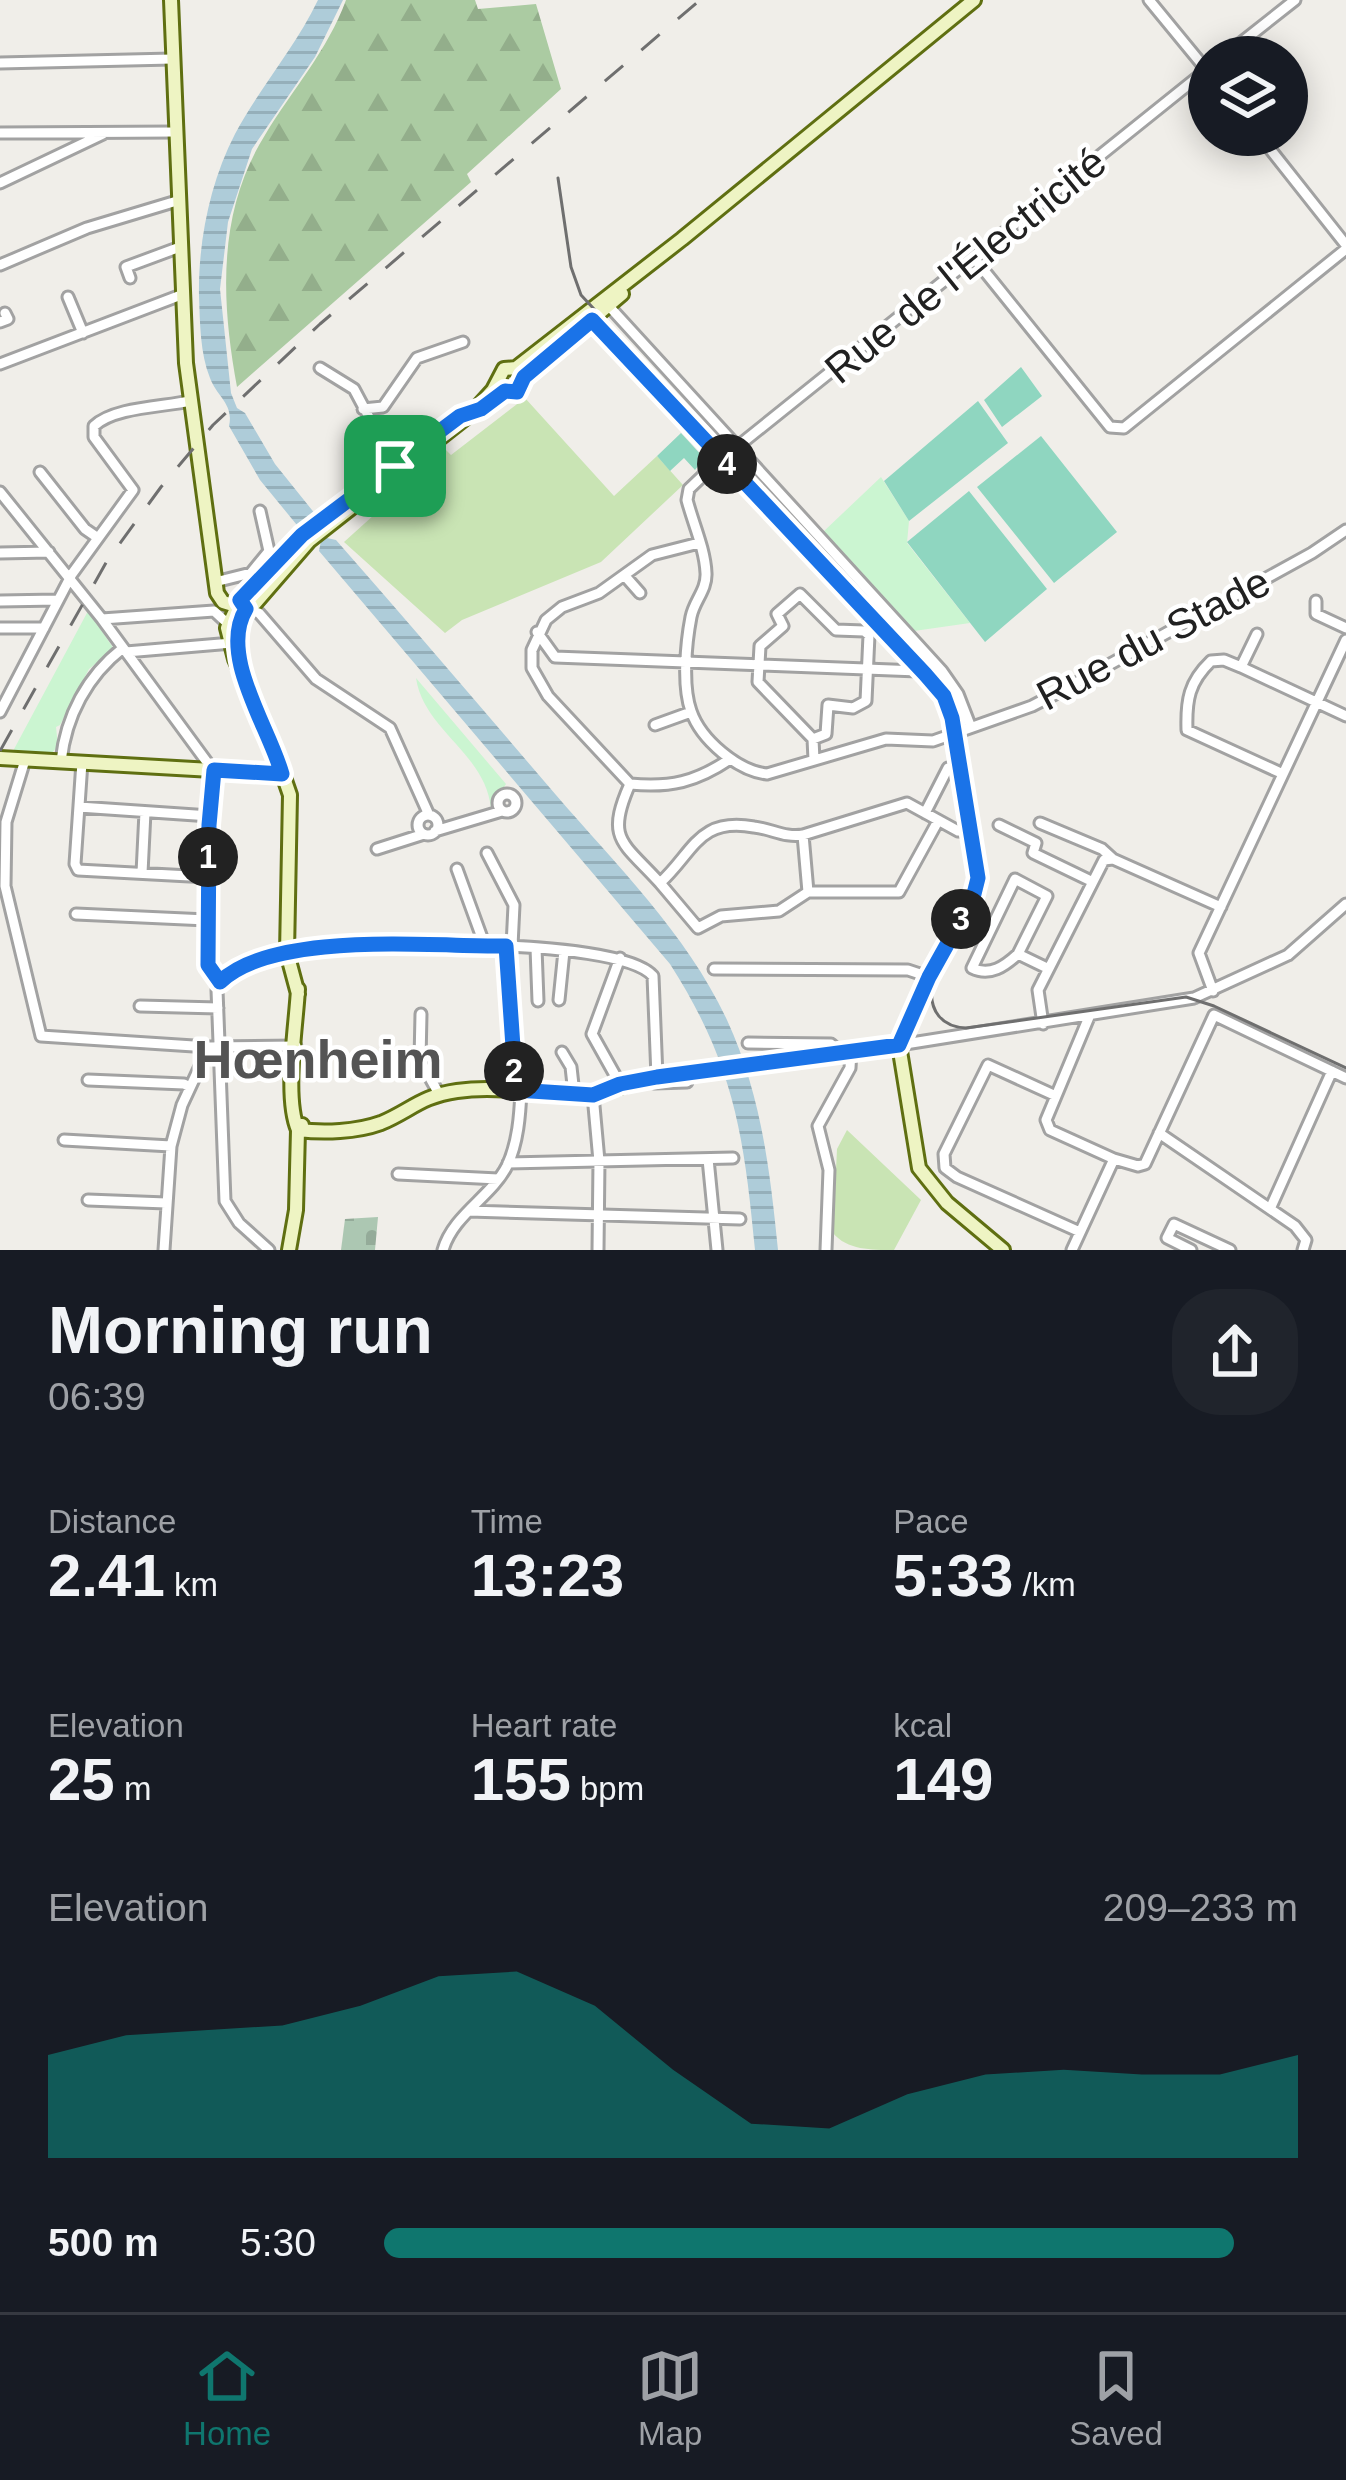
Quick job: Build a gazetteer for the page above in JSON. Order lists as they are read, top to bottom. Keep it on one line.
{"streets":{"street":["Rue de l'Électricité","Rue du Stade"]},"districts":["Hœnheim"],"page":{"pins":["4","1","3","2"],"heading":["Morning run","06:39"],"stats":[["Distance","2.41 km"],["Time","13:23"],["Pace","5:33 /km"],["Elevation","25 m"],["Heart rate","155 bpm"],["kcal","149"]],"chart":["Elevation","209–233 m"],"list":[{"name":"500 m","note":"5:30"}],"tabs":["Home","Map","Saved"]}}
